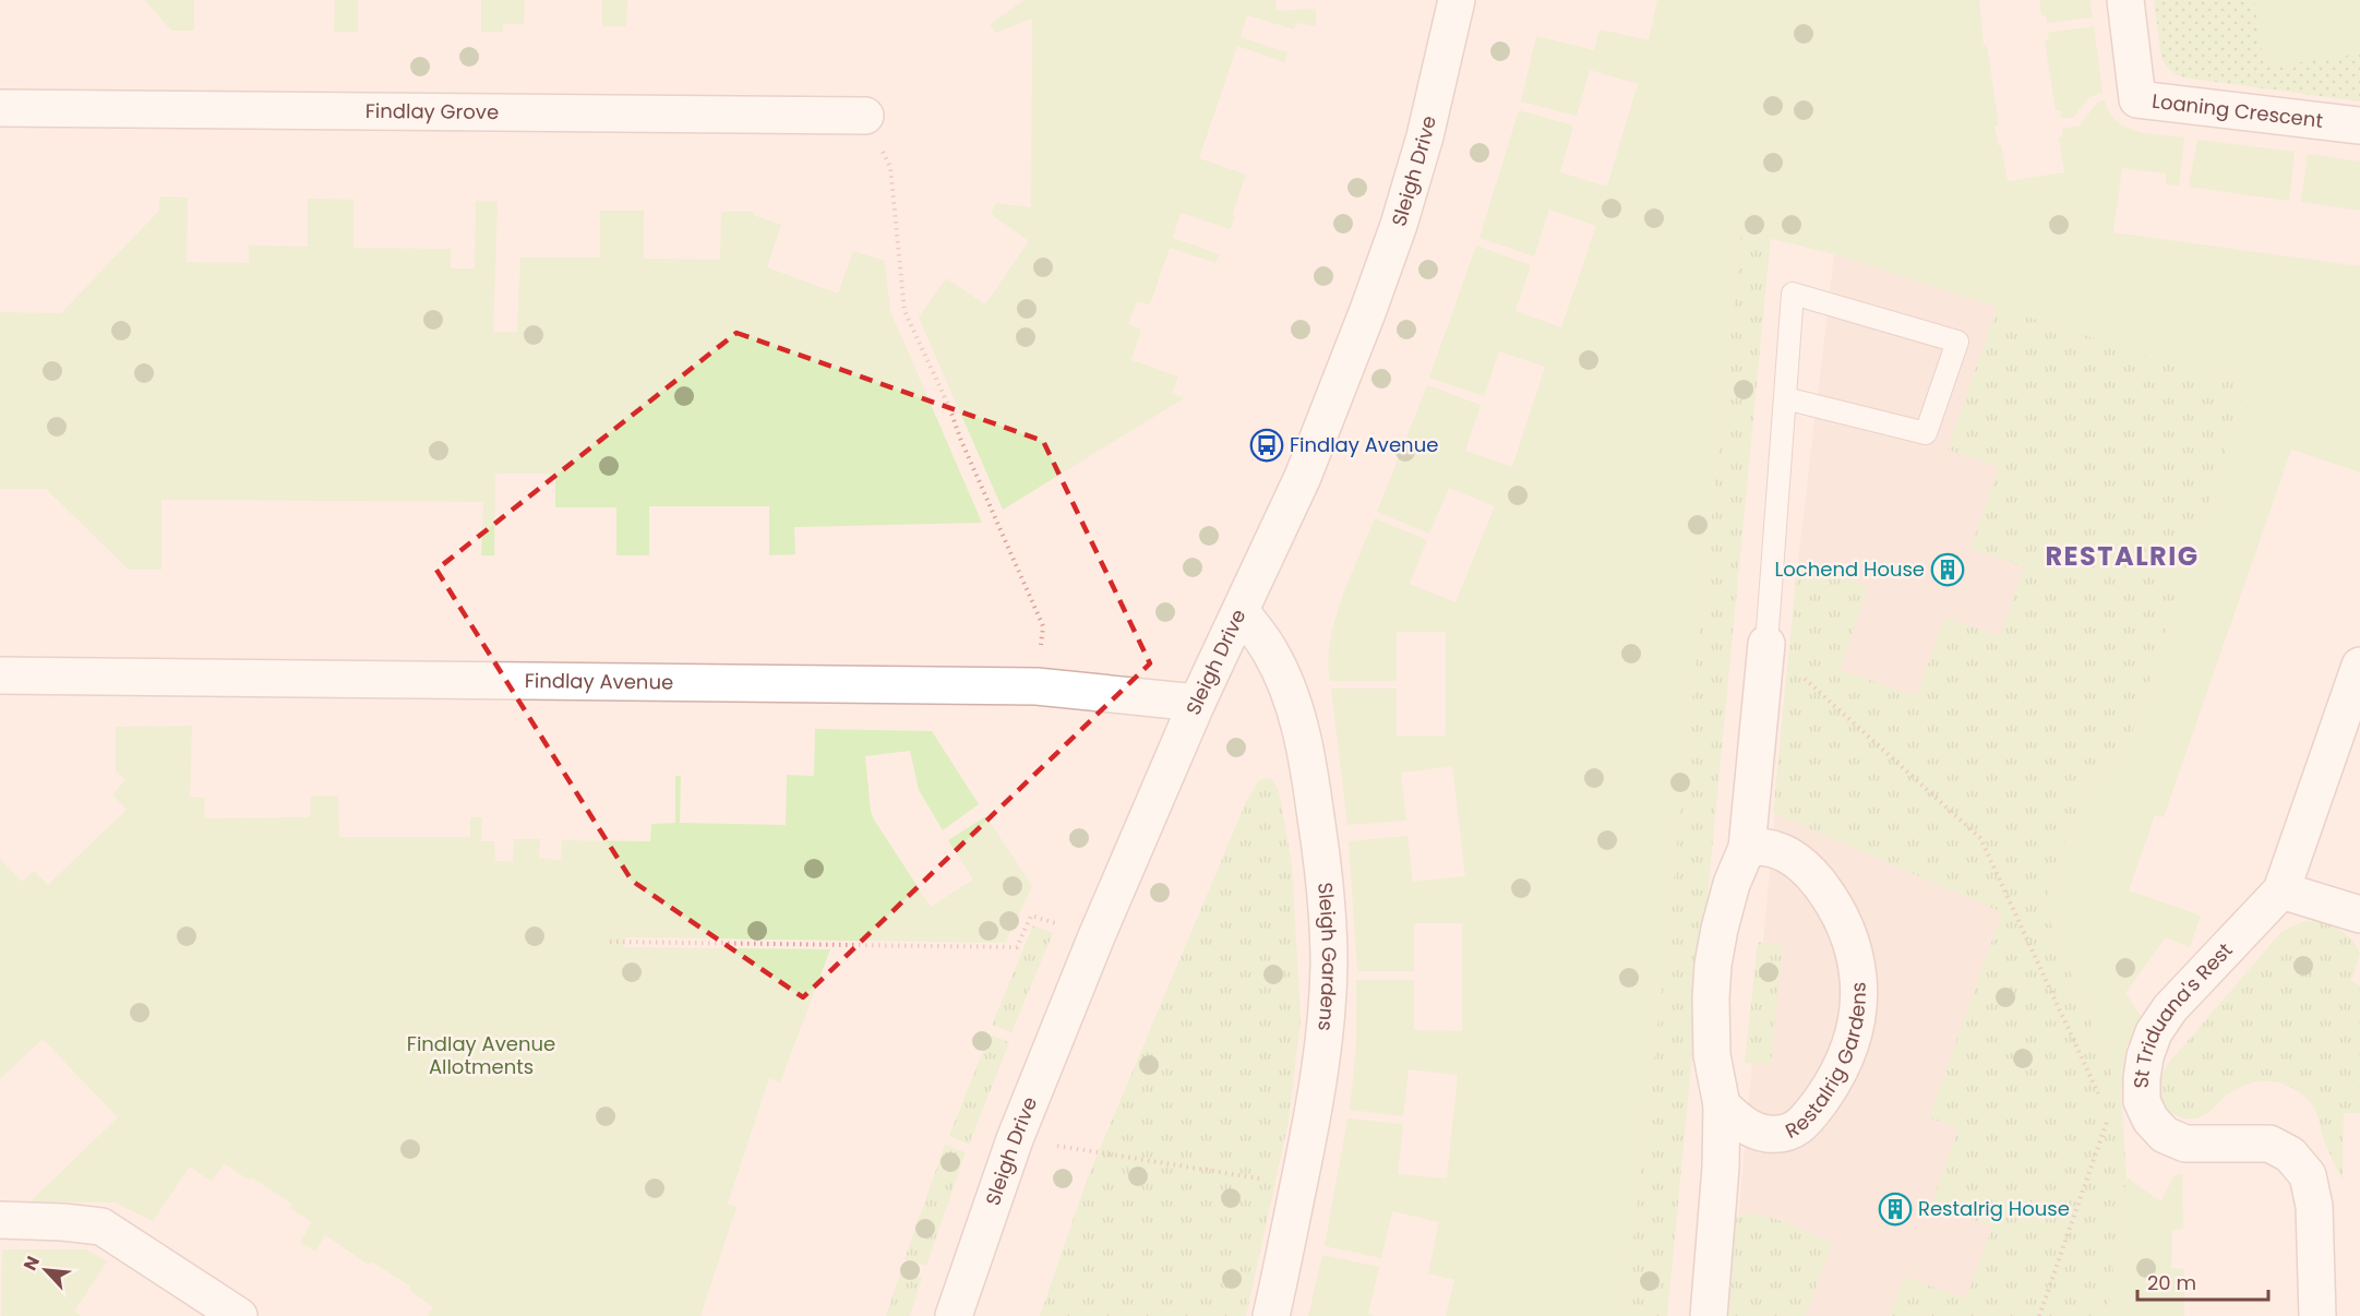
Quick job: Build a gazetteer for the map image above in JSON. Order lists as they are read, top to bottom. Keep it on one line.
{"streets":{"street":["Findlay Grove","Loaning Crescent","Sleigh Drive","Findlay Avenue","Sleigh Gardens","St Triduana's Rest","Restalrig Gardens"]},"crossings":[["Sleigh Drive","Findlay Avenue"],["Sleigh Drive","Sleigh Gardens"]],"districts":["RESTALRIG"],"parks":["Findlay Avenue Allotments"],"places":{"bus stop":["Findlay Avenue"],"building":["Lochend House","Restalrig House"]},"scale_bar":"20 m","north":"top left"}
